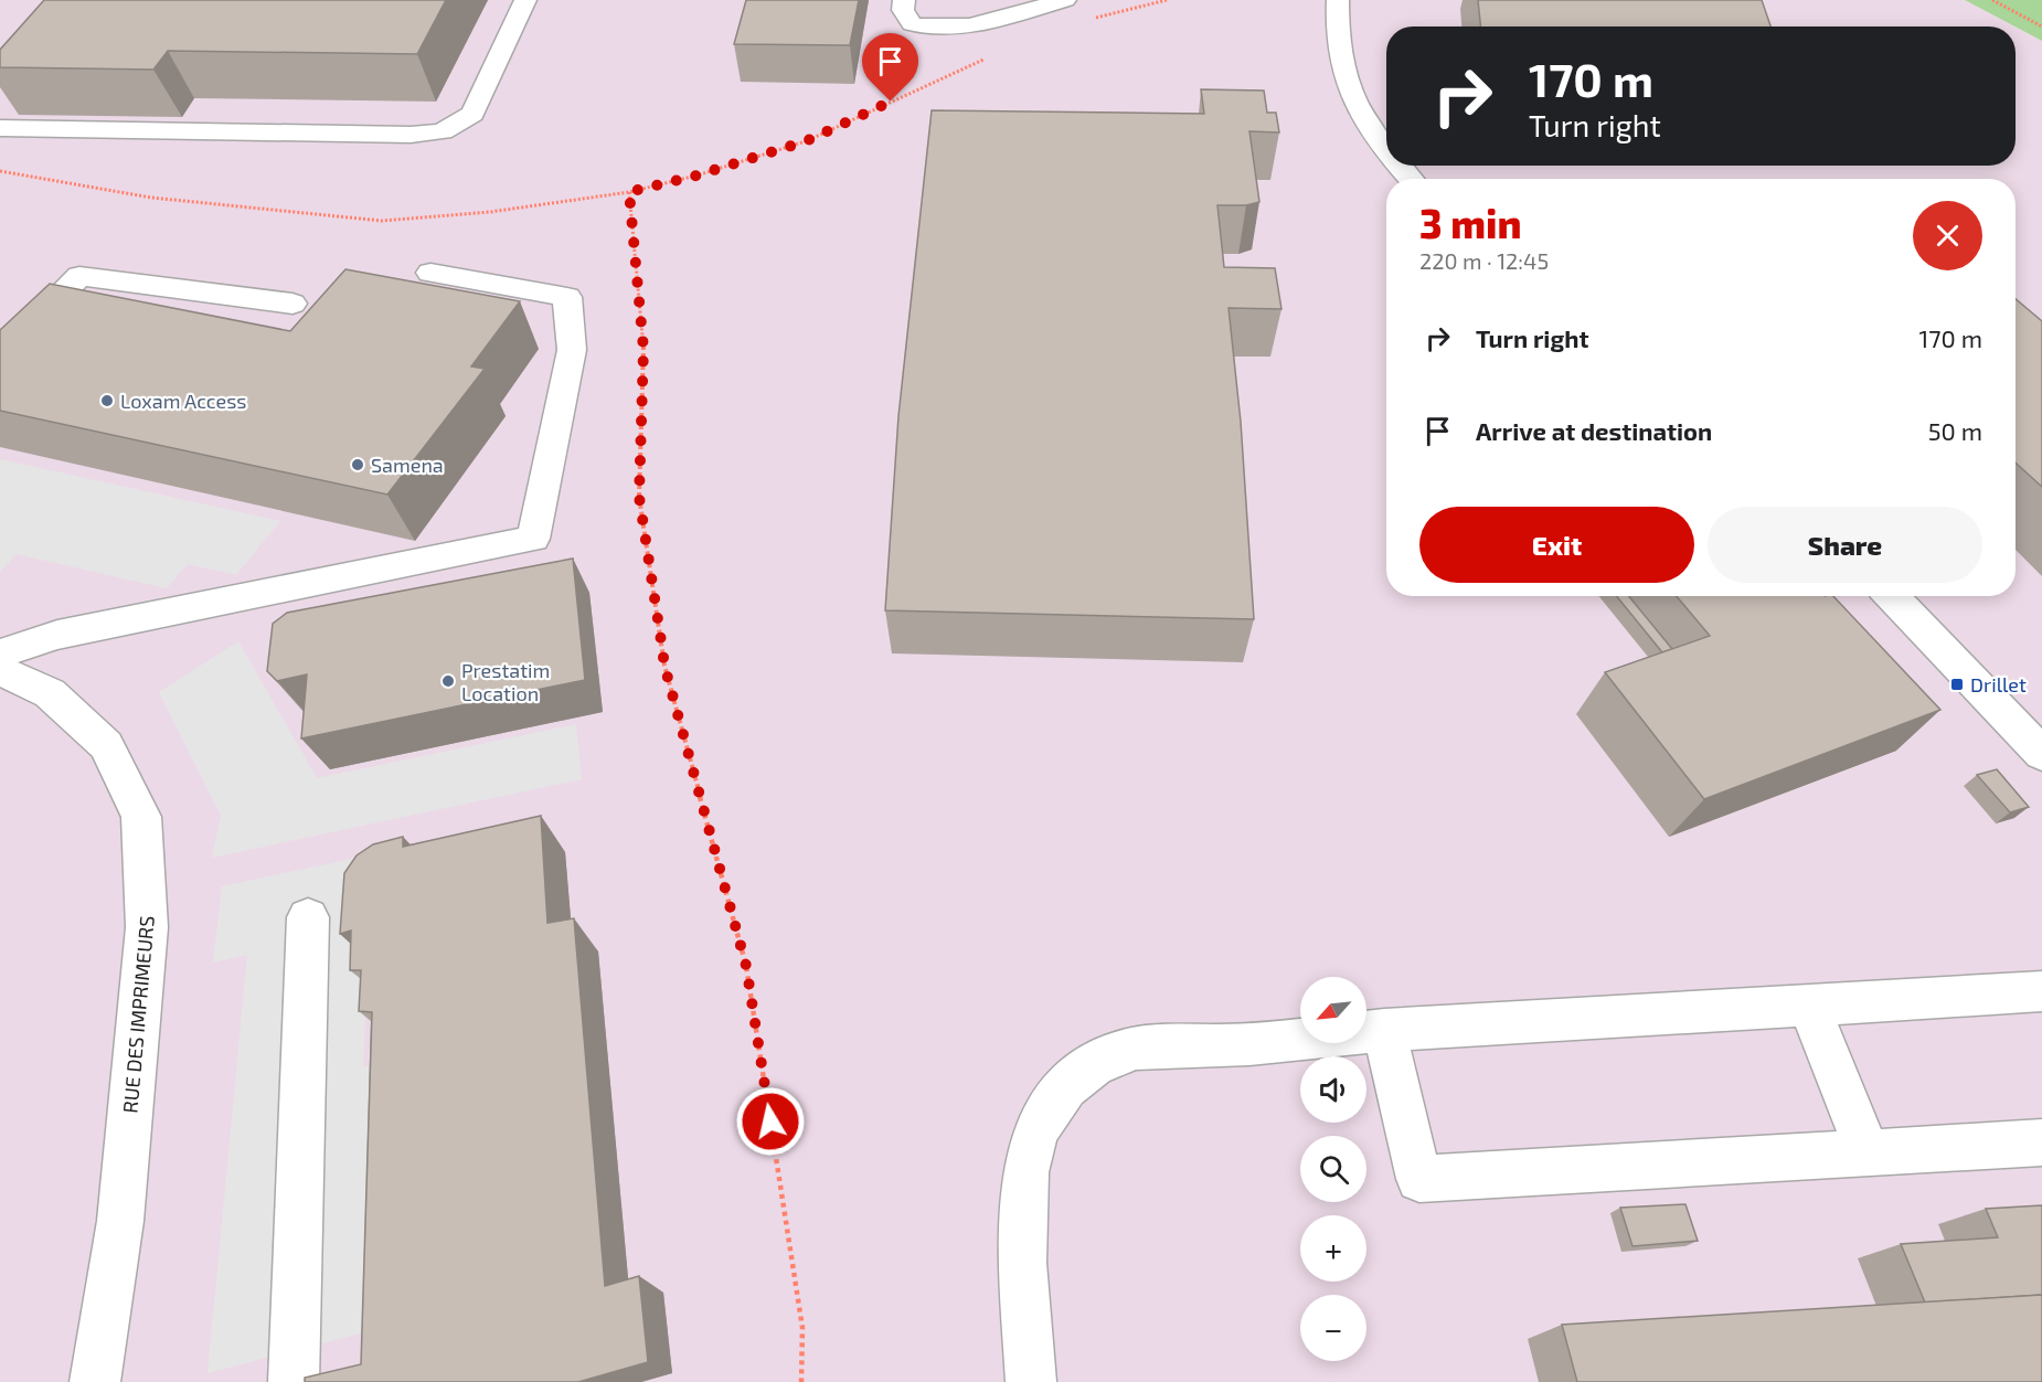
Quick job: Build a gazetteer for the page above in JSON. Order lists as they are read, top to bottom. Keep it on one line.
{"streets":{"street":["RUE DES IMPRIMEURS"]},"places":{"other":["Loxam Access","Samena","Prestatim Location"],"transit":["Drillet"]},"north":"bottom left","page":{"turn":["170 m","Turn right"],"heading":["3 min","220 m · 12:45"],"list":[{"name":"Turn right","value":"170 m"},{"name":"Arrive at destination","value":"50 m"}],"buttons":["Exit","Share"],"map_buttons":["+","−"]}}
